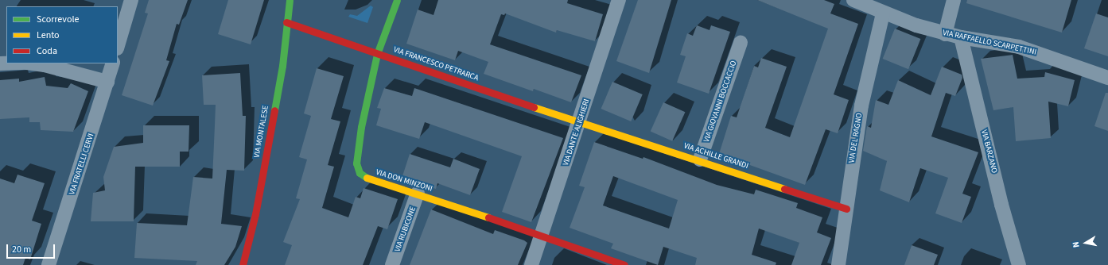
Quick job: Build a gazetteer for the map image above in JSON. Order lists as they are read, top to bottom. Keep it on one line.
{"streets":{"street":["VIA RAFFAELLO SCARPETTINI","VIA FRANCESCO PETRARCA","VIA GIOVANNI BOCCACCIO","VIA MONTALESE","VIA DANTE ALIGHIERI","VIA DEL RAGNO","VIA BARZANO","VIA ACHILLE GRANDI","VIA FRATELLI CERVI","VIA DON MINZONI","VIA RUBICONE"]},"crossings":[["VIA RAFFAELLO SCARPETTINI","VIA DEL RAGNO"],["VIA RAFFAELLO SCARPETTINI","VIA BARZANO"],["VIA FRANCESCO PETRARCA","VIA MONTALESE"],["VIA FRANCESCO PETRARCA","VIA DANTE ALIGHIERI"],["VIA FRANCESCO PETRARCA","VIA ACHILLE GRANDI"],["VIA FRANCESCO PETRARCA","VIA DON MINZONI"],["VIA GIOVANNI BOCCACCIO","VIA ACHILLE GRANDI"],["VIA DANTE ALIGHIERI","VIA ACHILLE GRANDI"],["VIA DANTE ALIGHIERI","VIA DON MINZONI"],["VIA DEL RAGNO","VIA ACHILLE GRANDI"],["VIA DON MINZONI","VIA RUBICONE"]],"legend":["Scorrevole","Lento","Coda"],"scale_bar":"20 m","north":"left"}
